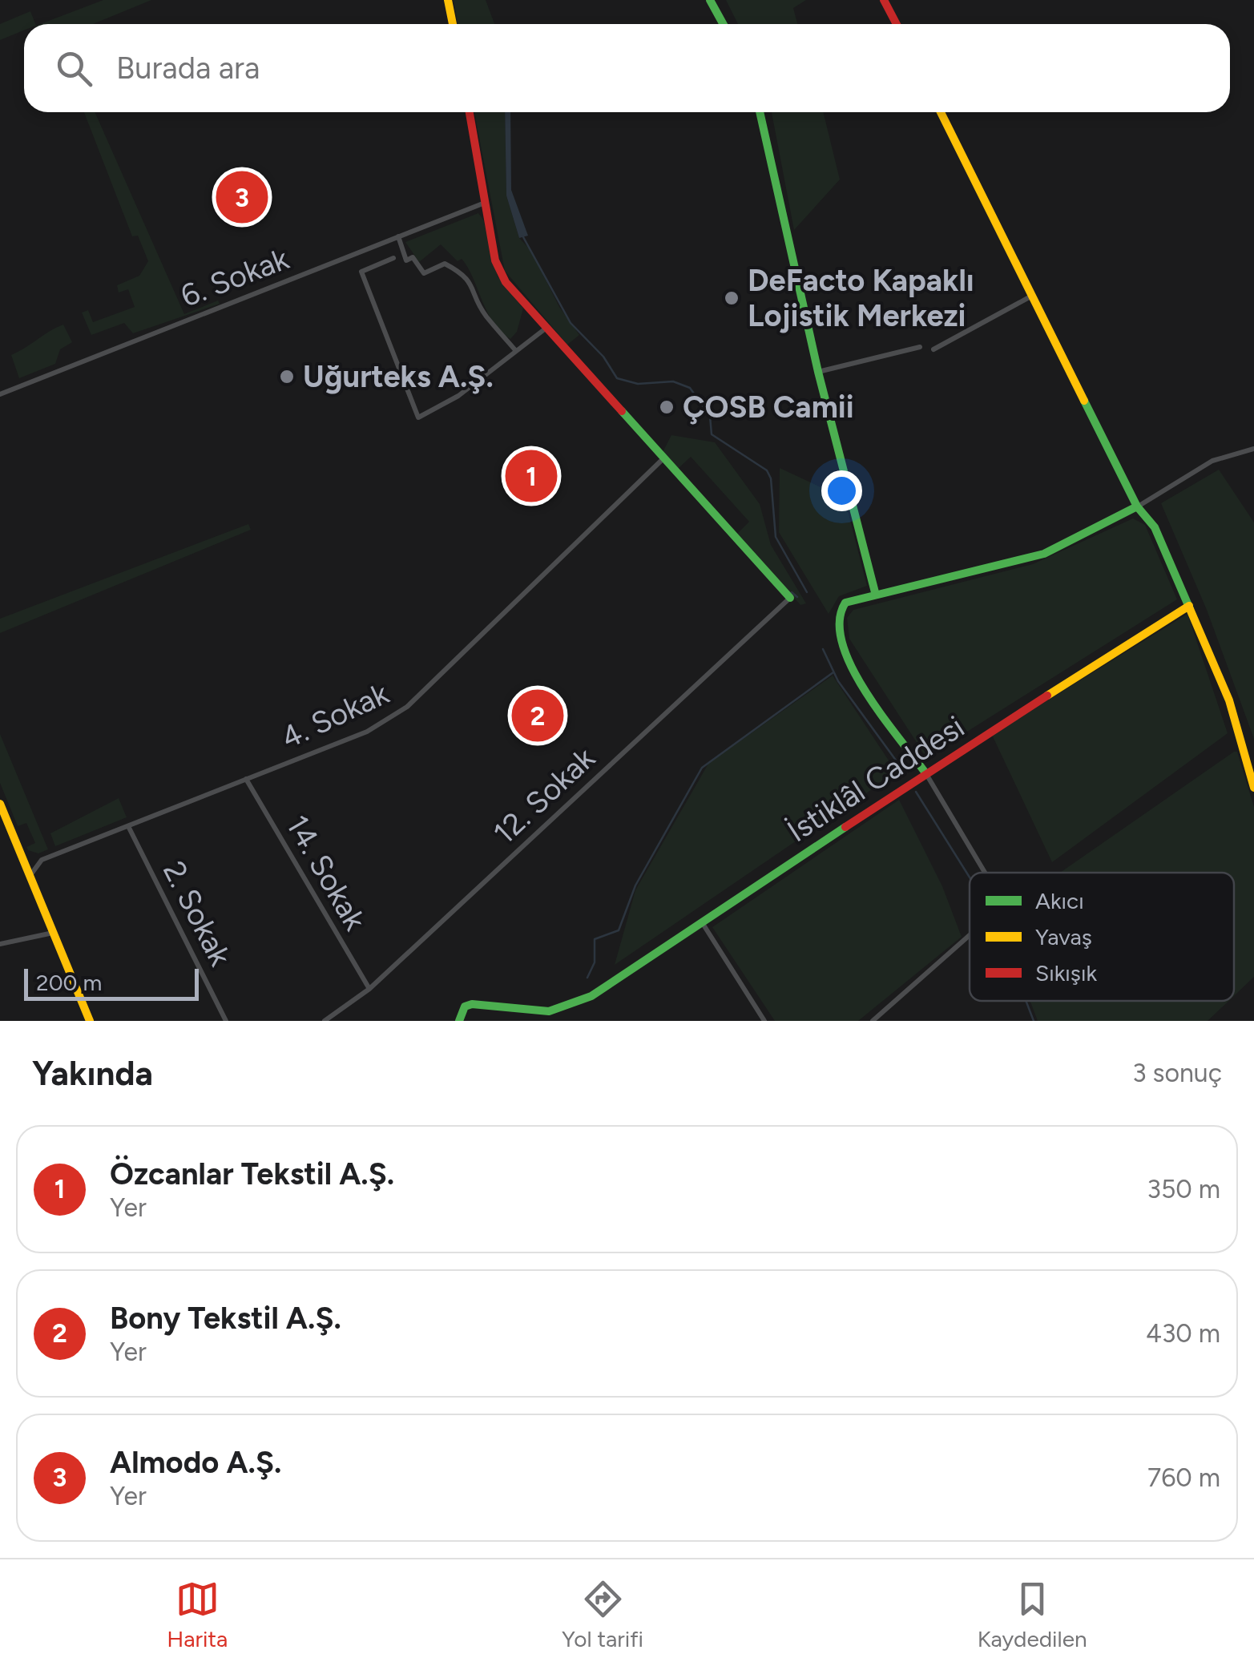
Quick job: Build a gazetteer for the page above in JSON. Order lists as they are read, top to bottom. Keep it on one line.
{"streets":{"street":["6. Sokak","4. Sokak","İstiklâl Caddesi","12. Sokak","14. Sokak","2. Sokak"]},"crossings":[["4. Sokak","14. Sokak"],["4. Sokak","2. Sokak"],["12. Sokak","14. Sokak"]],"places":["DeFacto Kapaklı Lojistik Merkezi","Uğurteks A.Ş.","ÇOSB Camii"],"legend":["Akıcı","Yavaş","Sıkışık"],"scale_bar":"200 m","page":{"search":"Burada ara","pins":["3","1","2"],"scale":"200 m","heading":["Yakında","3 sonuç"],"list":[{"mark":"1","name":"Özcanlar Tekstil A.Ş.","note":"Yer","value":"350 m"},{"mark":"2","name":"Bony Tekstil A.Ş.","note":"Yer","value":"430 m"},{"mark":"3","name":"Almodo A.Ş.","note":"Yer","value":"760 m"}],"nav":["Harita","Yol tarifi","Kaydedilen"]}}
